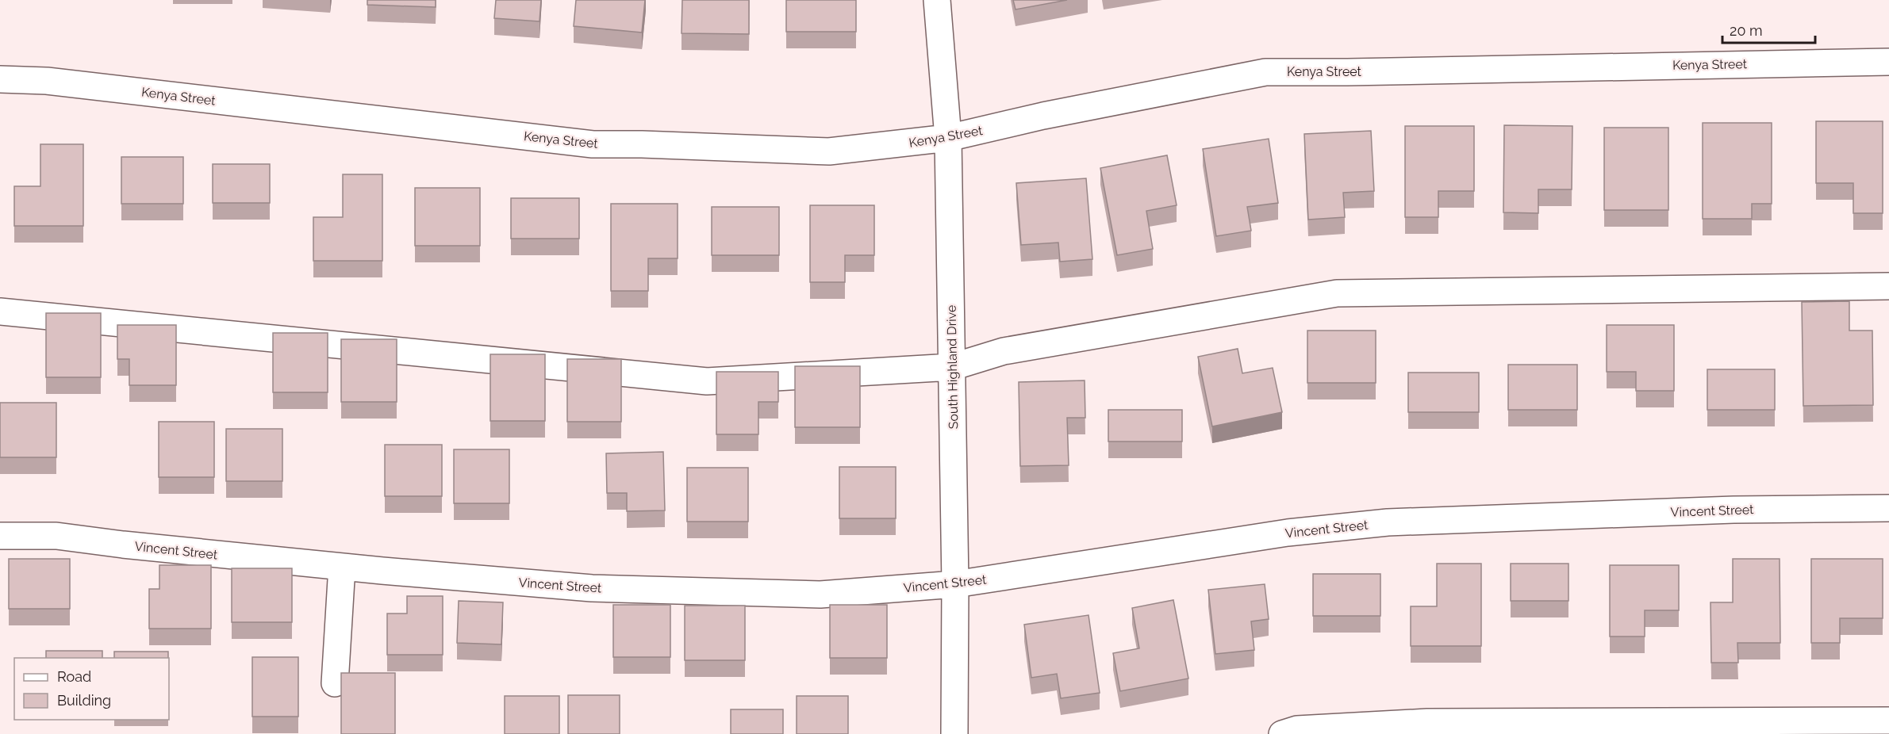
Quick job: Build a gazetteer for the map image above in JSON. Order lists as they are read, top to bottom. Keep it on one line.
{"streets":{"street":["Kenya Street","South Highland Drive","Vincent Street"]},"crossings":[["Kenya Street","South Highland Drive"],["South Highland Drive","Vincent Street"]],"legend":["Road","Building"],"scale_bar":"20 m"}
